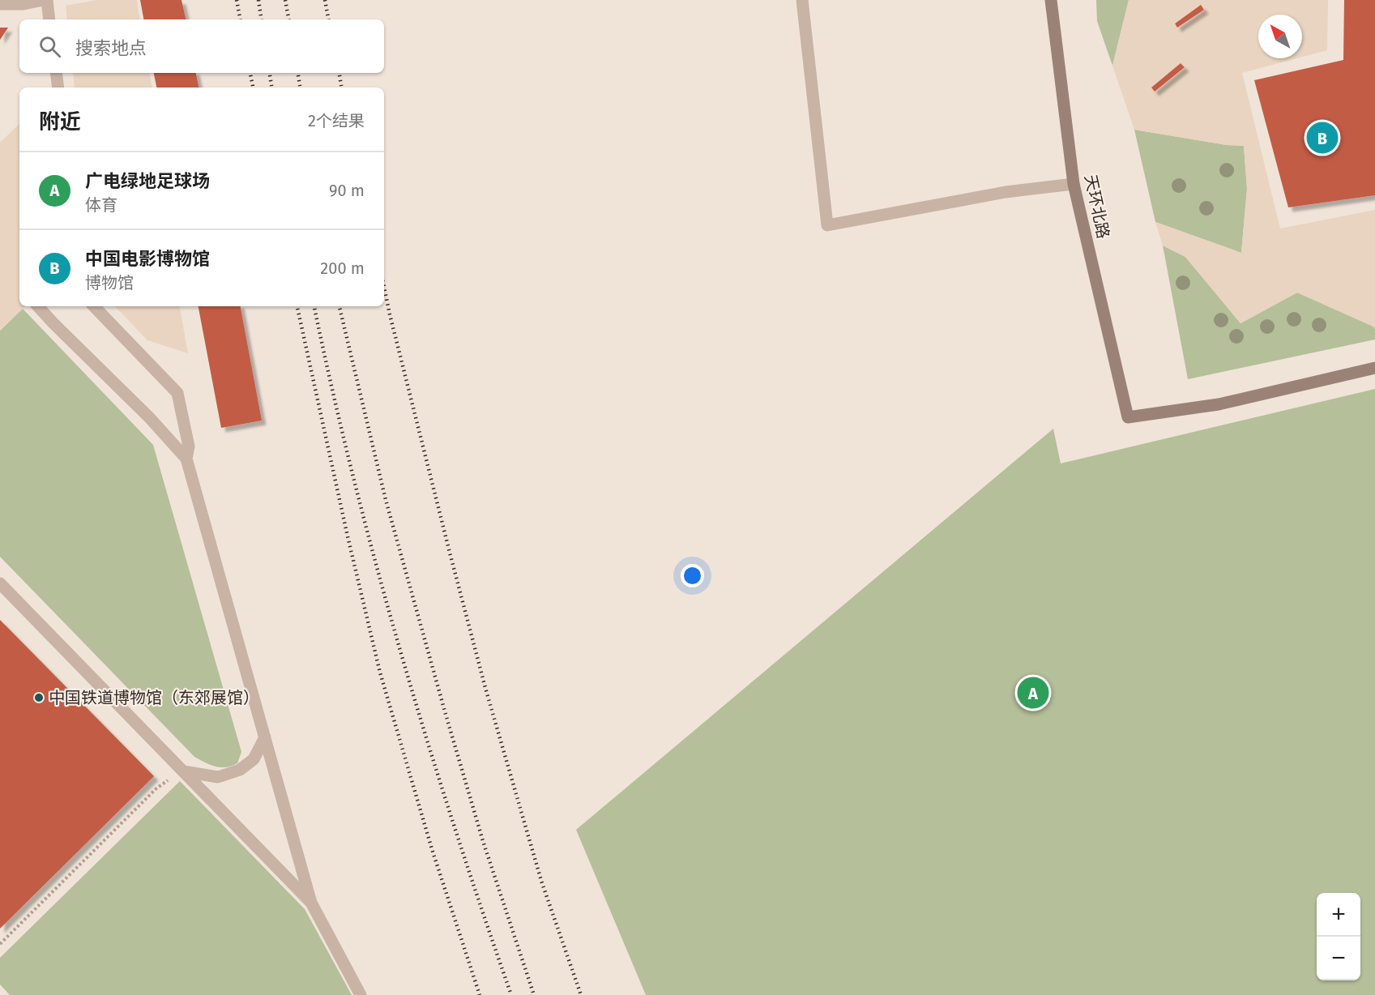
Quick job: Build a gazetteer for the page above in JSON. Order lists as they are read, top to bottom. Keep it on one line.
{"streets":{"street":["天环北路"]},"places":["中国铁道博物馆（东郊展馆）"],"north":"top left","page":{"search":"搜索地点","heading":["附近","2个结果"],"pins":["B","A"],"list":[{"mark":"A","name":"广电绿地足球场","note":"体育","value":"90 m"},{"mark":"B","name":"中国电影博物馆","note":"博物馆","value":"200 m"}],"map_buttons":["+","−"]}}
